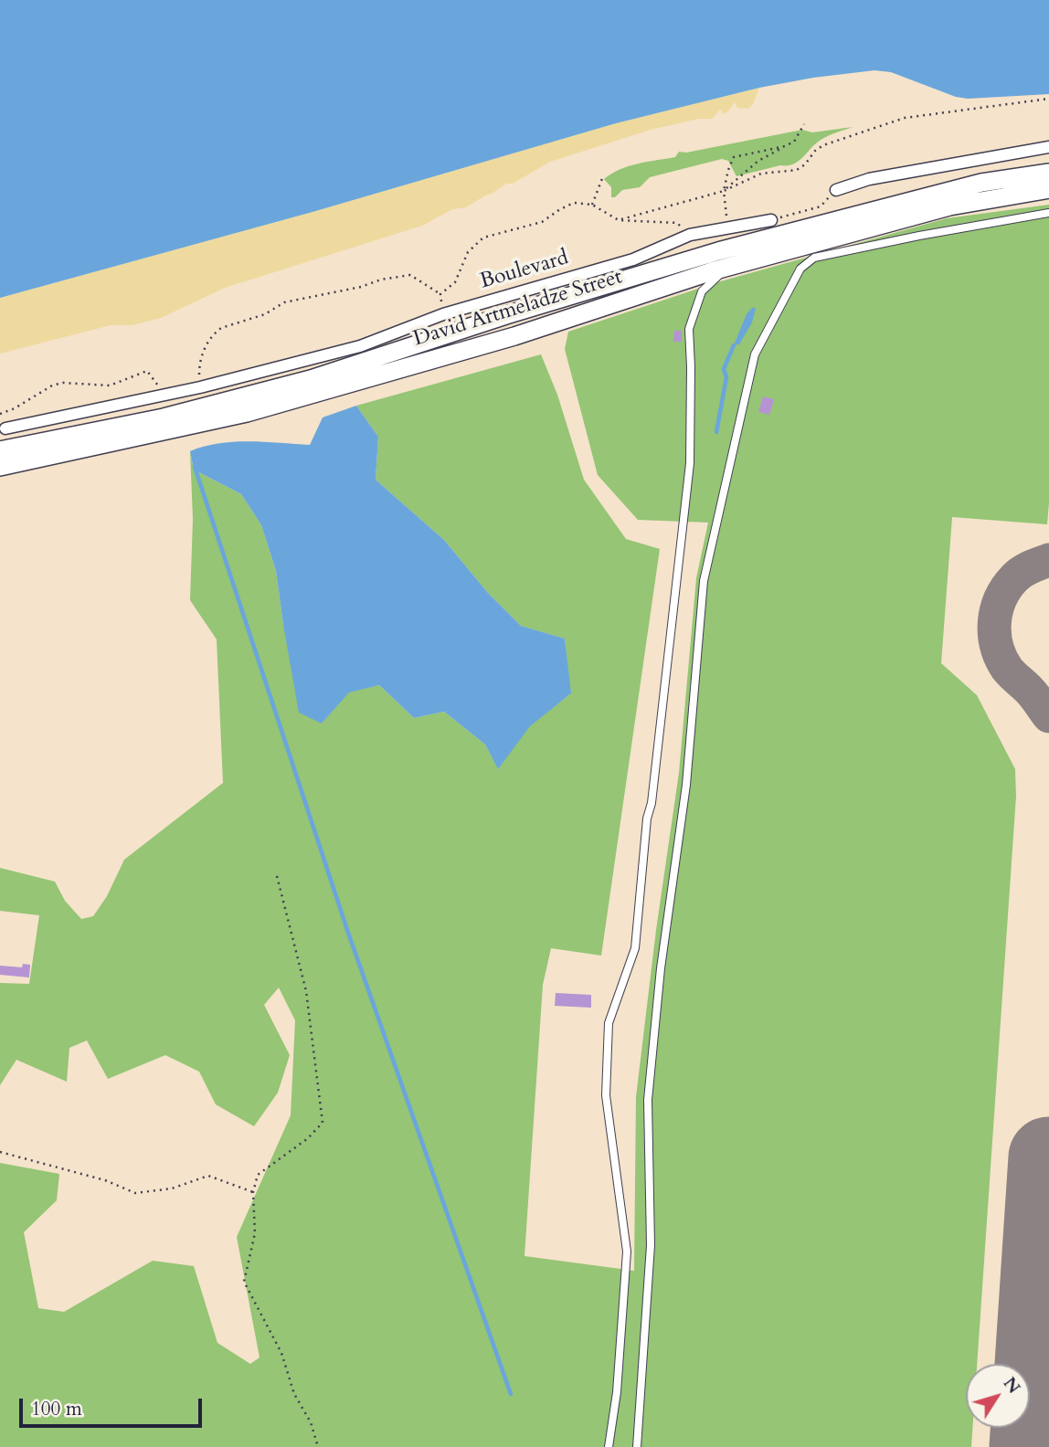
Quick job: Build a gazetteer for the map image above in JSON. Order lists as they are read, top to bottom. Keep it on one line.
{"streets":{"street":["Boulevard","David Artmeladze Street"]},"scale_bar":"100 m","north":"top right"}
